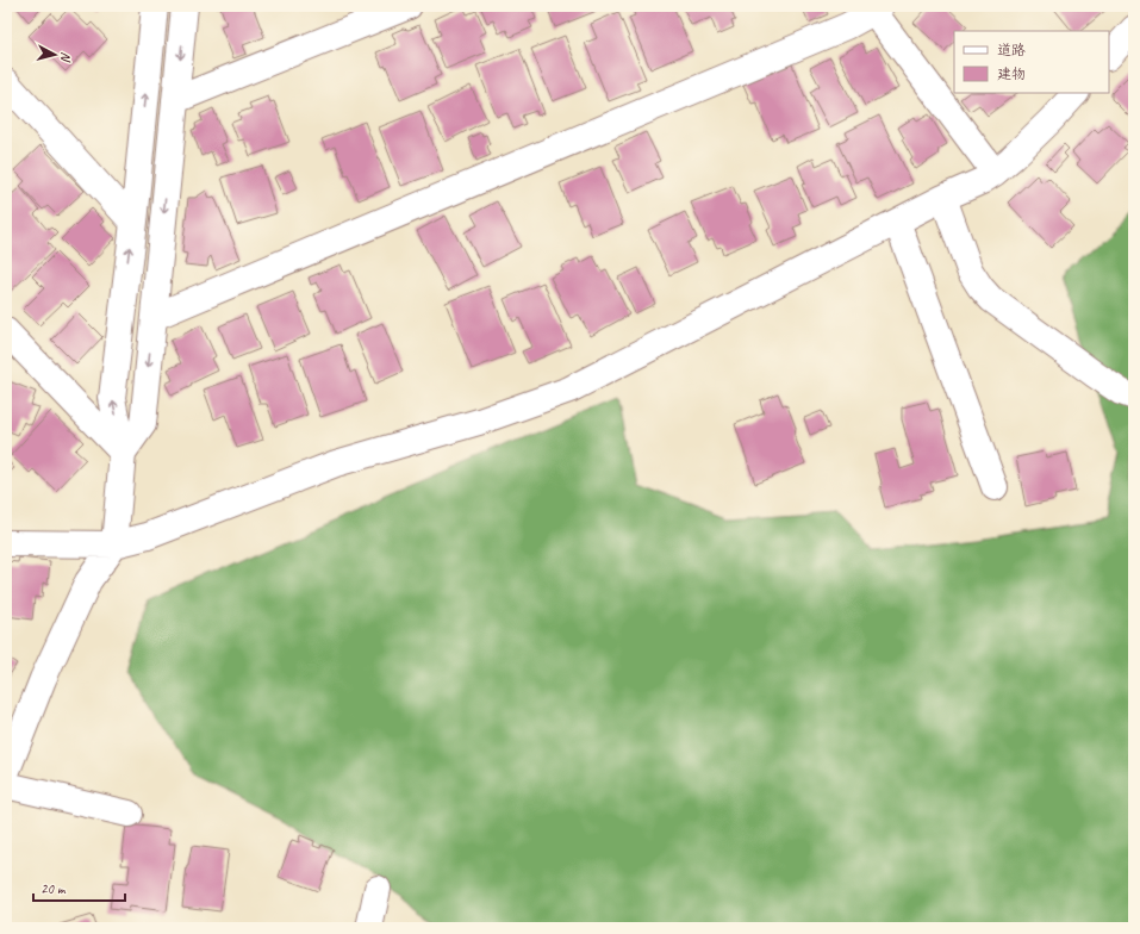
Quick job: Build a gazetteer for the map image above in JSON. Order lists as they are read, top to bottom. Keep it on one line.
{"legend":["道路","建物"],"scale_bar":"20 m","north":"right"}
